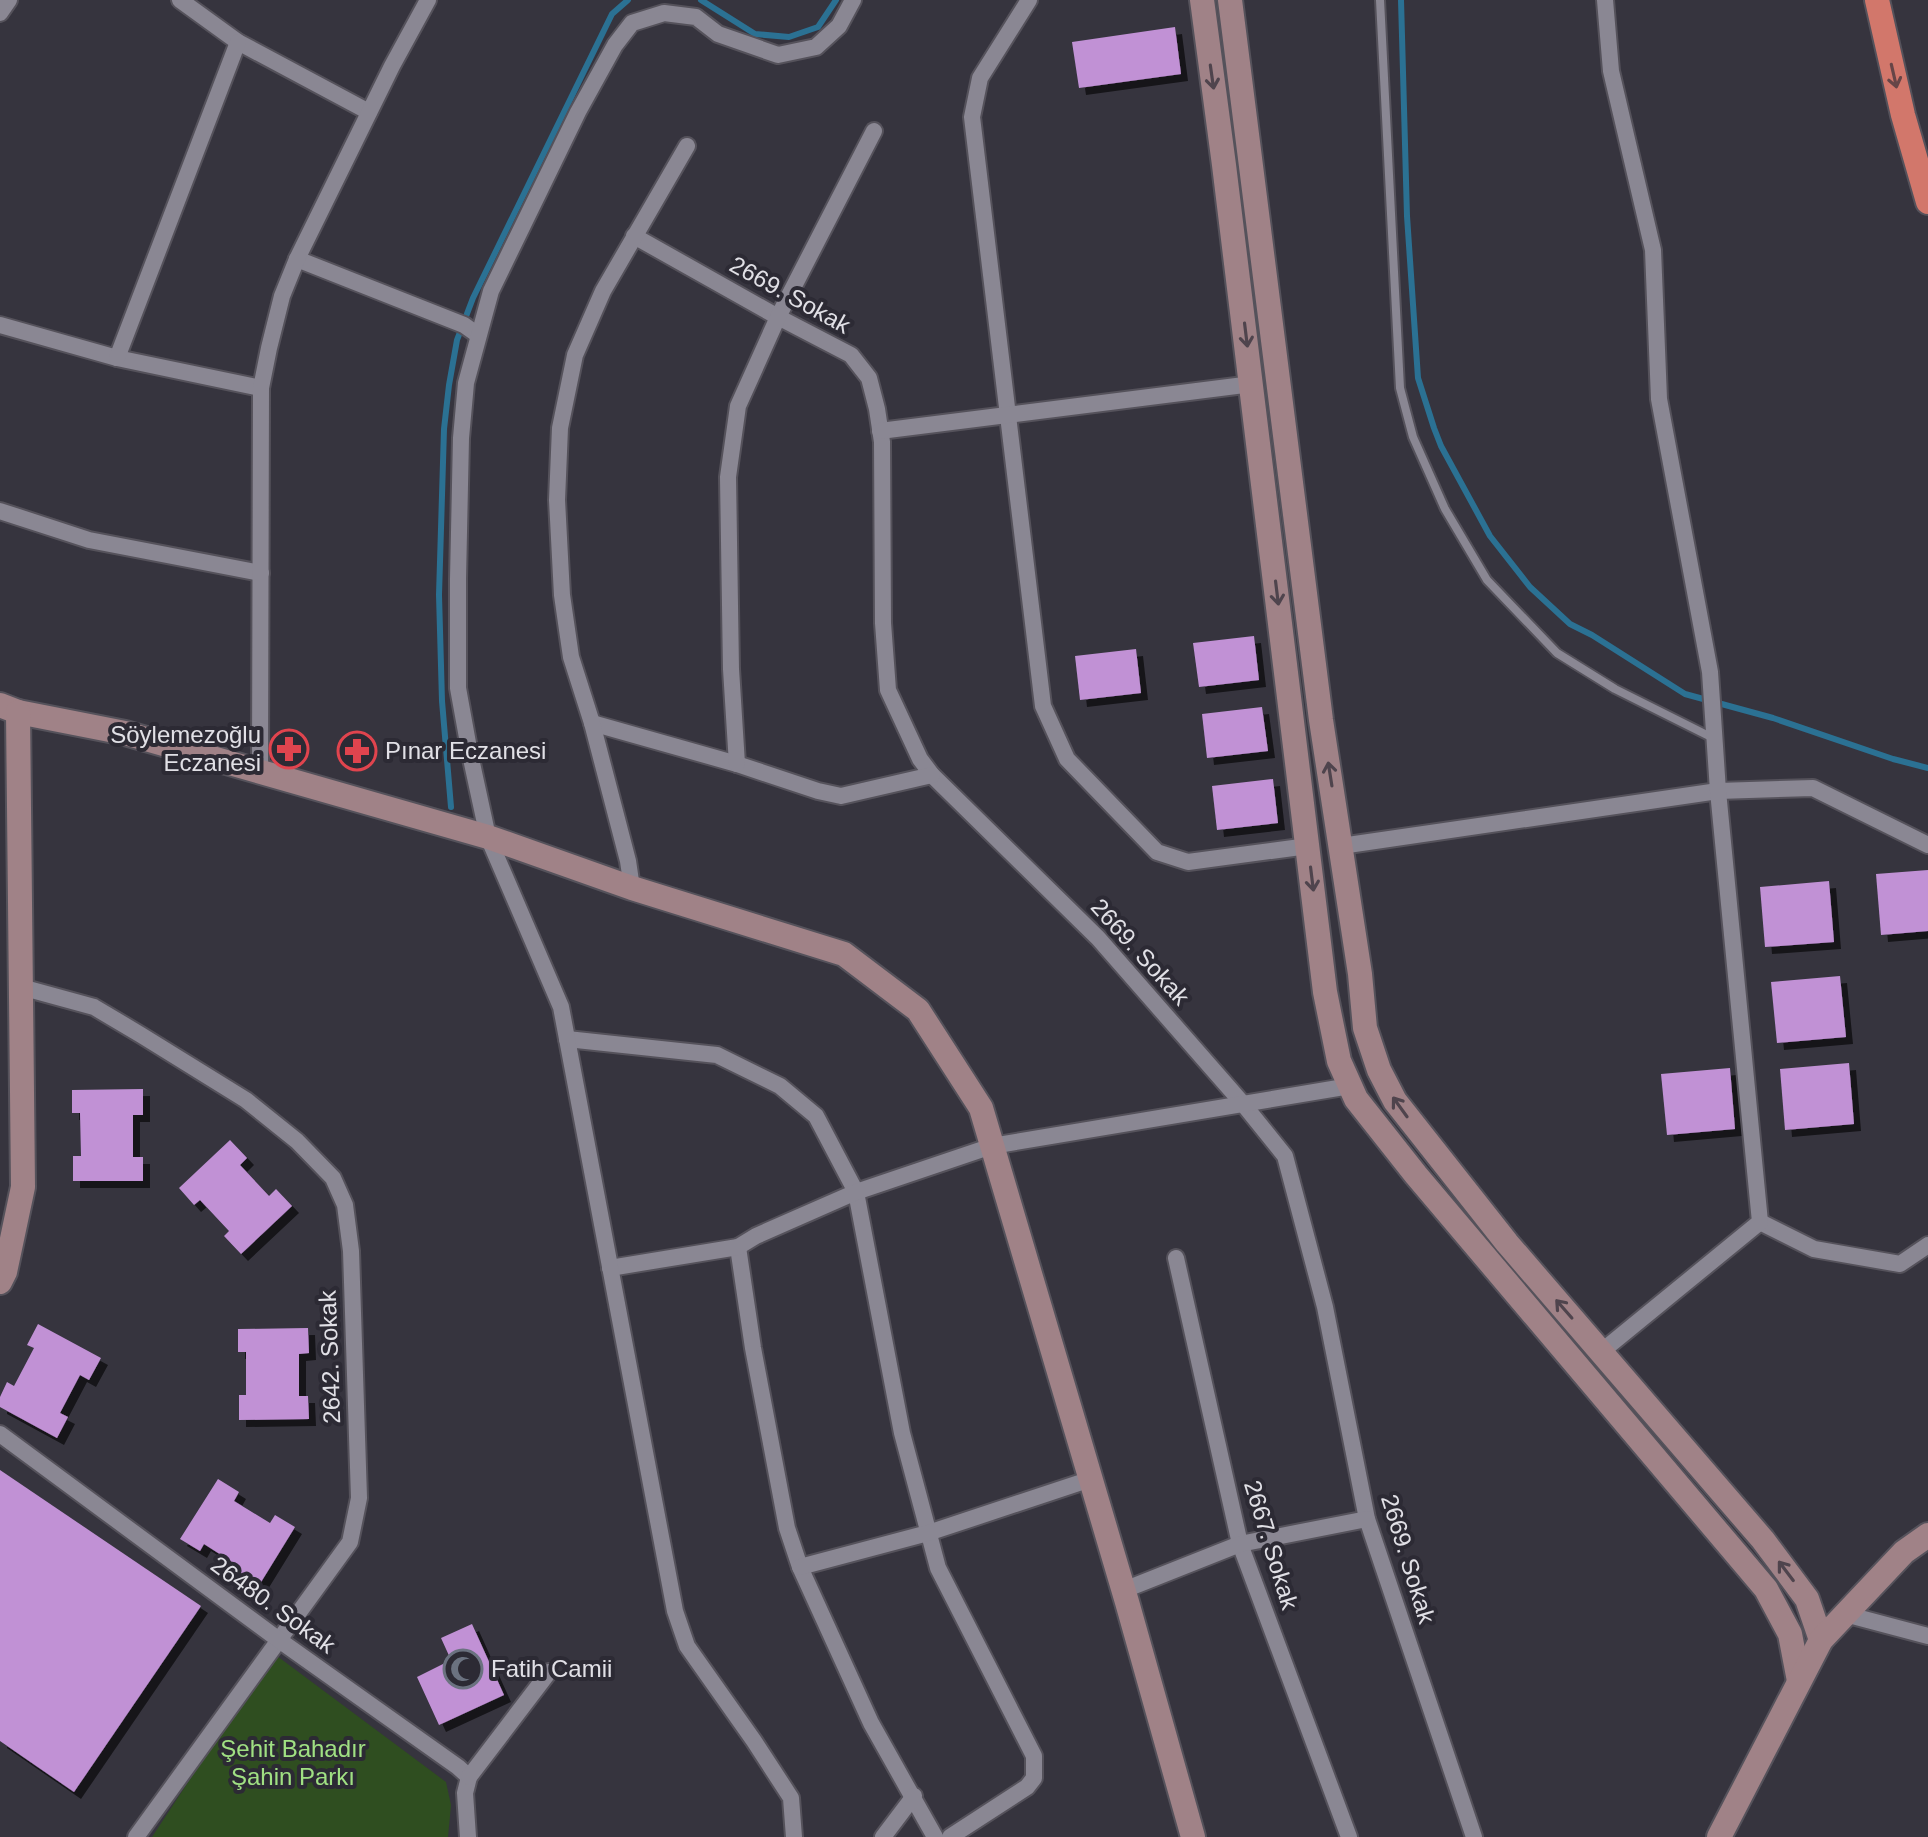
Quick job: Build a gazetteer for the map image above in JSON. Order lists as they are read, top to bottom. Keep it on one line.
{"streets":{"street":["2669. Sokak","2642. Sokak","2667. Sokak","26480. Sokak"]},"crossings":[["2642. Sokak","26480. Sokak"]],"parks":["Şehit Bahadır Şahin Parkı"],"places":{"pharmacy":["Söylemezoğlu Eczanesi","Pınar Eczanesi"],"mosque":["Fatih Camii"]}}
